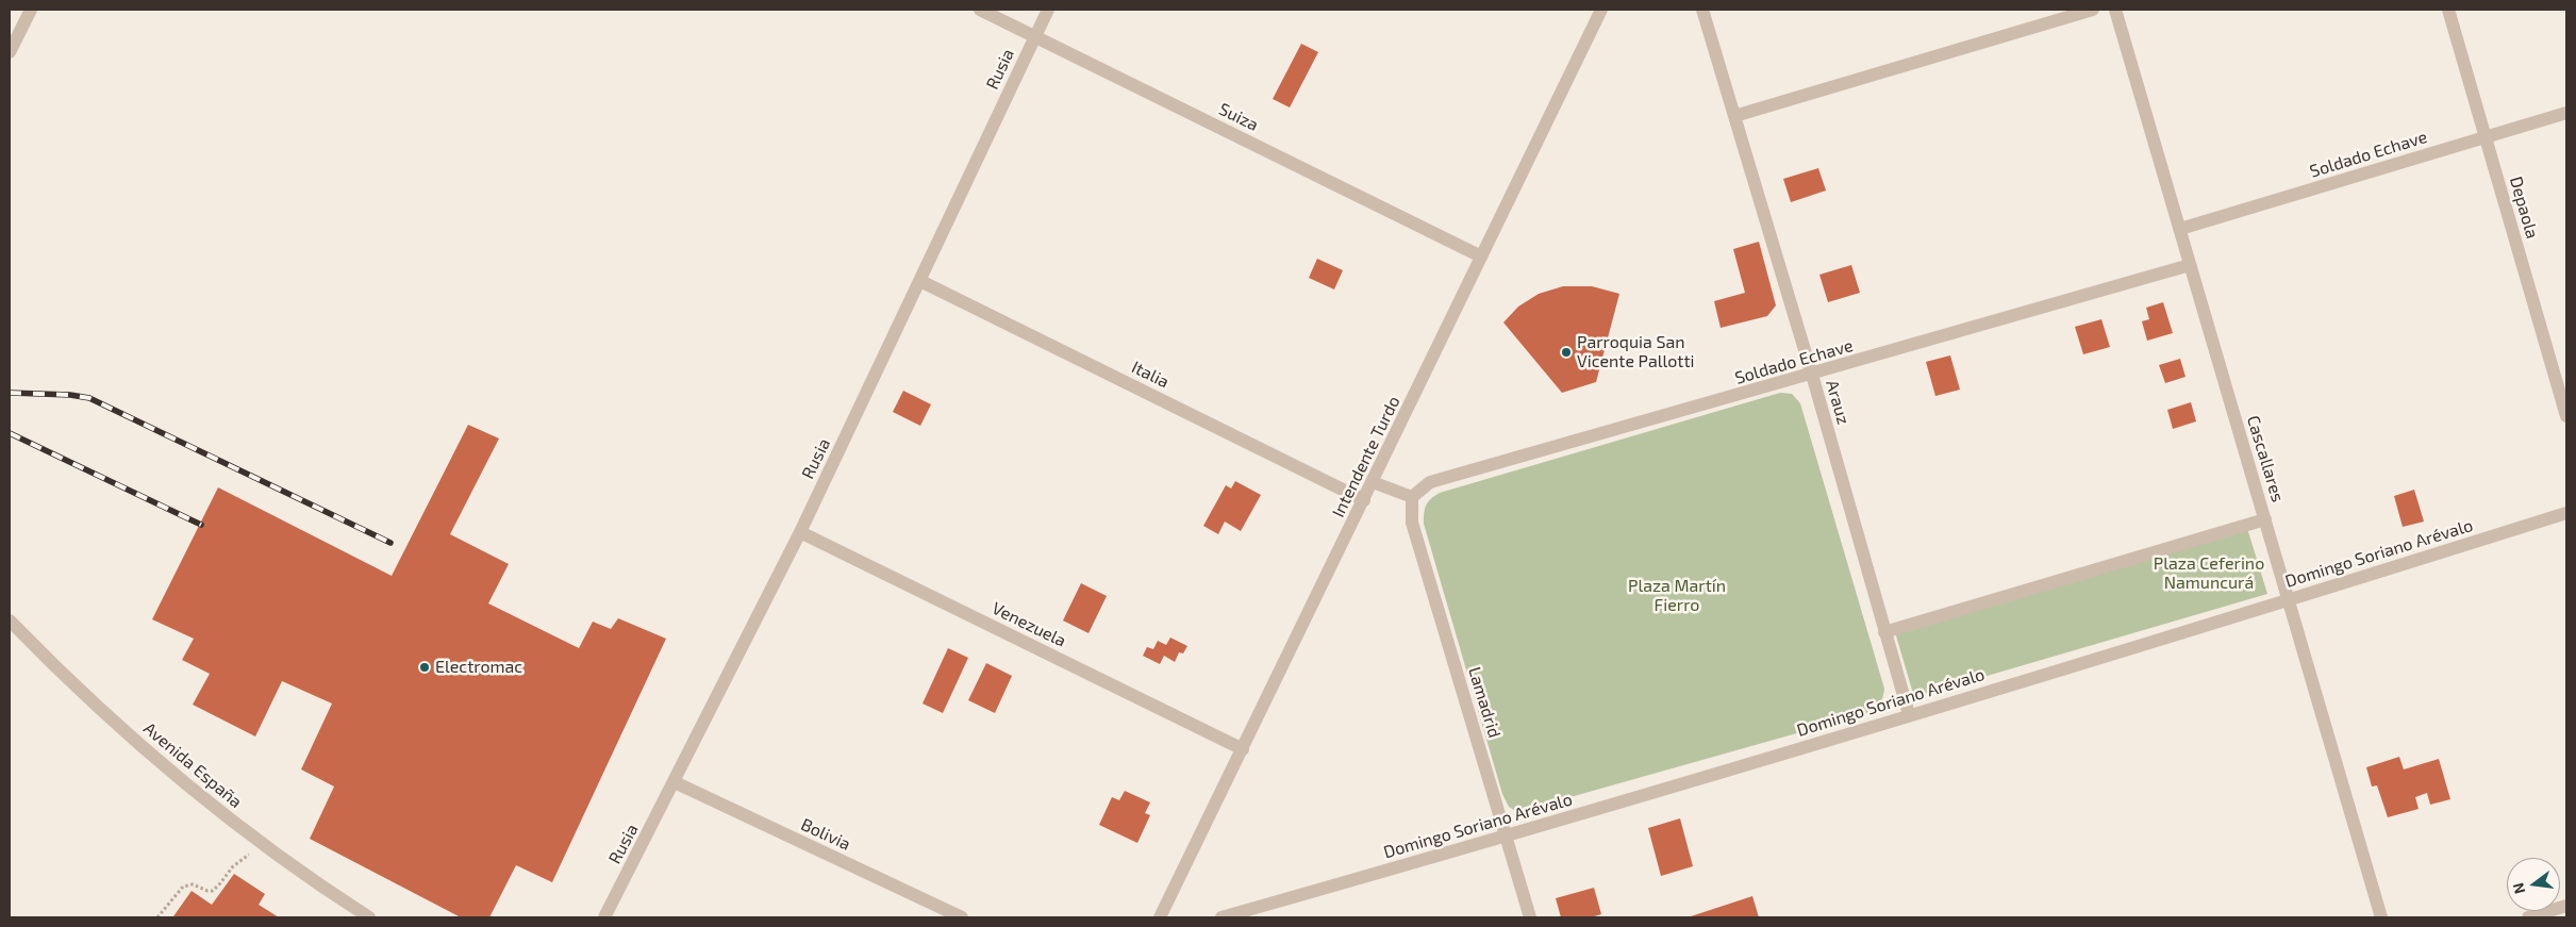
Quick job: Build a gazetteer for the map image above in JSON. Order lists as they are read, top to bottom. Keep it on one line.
{"streets":{"street":["Rusia","Suiza","Soldado Echave","Depaola","Italia","Arauz","Intendente Turdo","Cascallares","Domingo Soriano Arévalo","Venezuela","Lamadrid","Avenida España","Bolivia"]},"crossings":[["Rusia","Suiza"],["Rusia","Italia"],["Rusia","Venezuela"],["Rusia","Bolivia"],["Suiza","Intendente Turdo"],["Soldado Echave","Depaola"],["Soldado Echave","Arauz"],["Soldado Echave","Cascallares"],["Soldado Echave","Lamadrid"],["Italia","Intendente Turdo"],["Arauz","Domingo Soriano Arévalo"],["Intendente Turdo","Venezuela"],["Cascallares","Domingo Soriano Arévalo"],["Domingo Soriano Arévalo","Lamadrid"]],"parks":["Plaza Ceferino Namuncurá","Plaza Martín Fierro"],"places":["Parroquia San Vicente Pallotti","Electromac"],"north":"left"}
